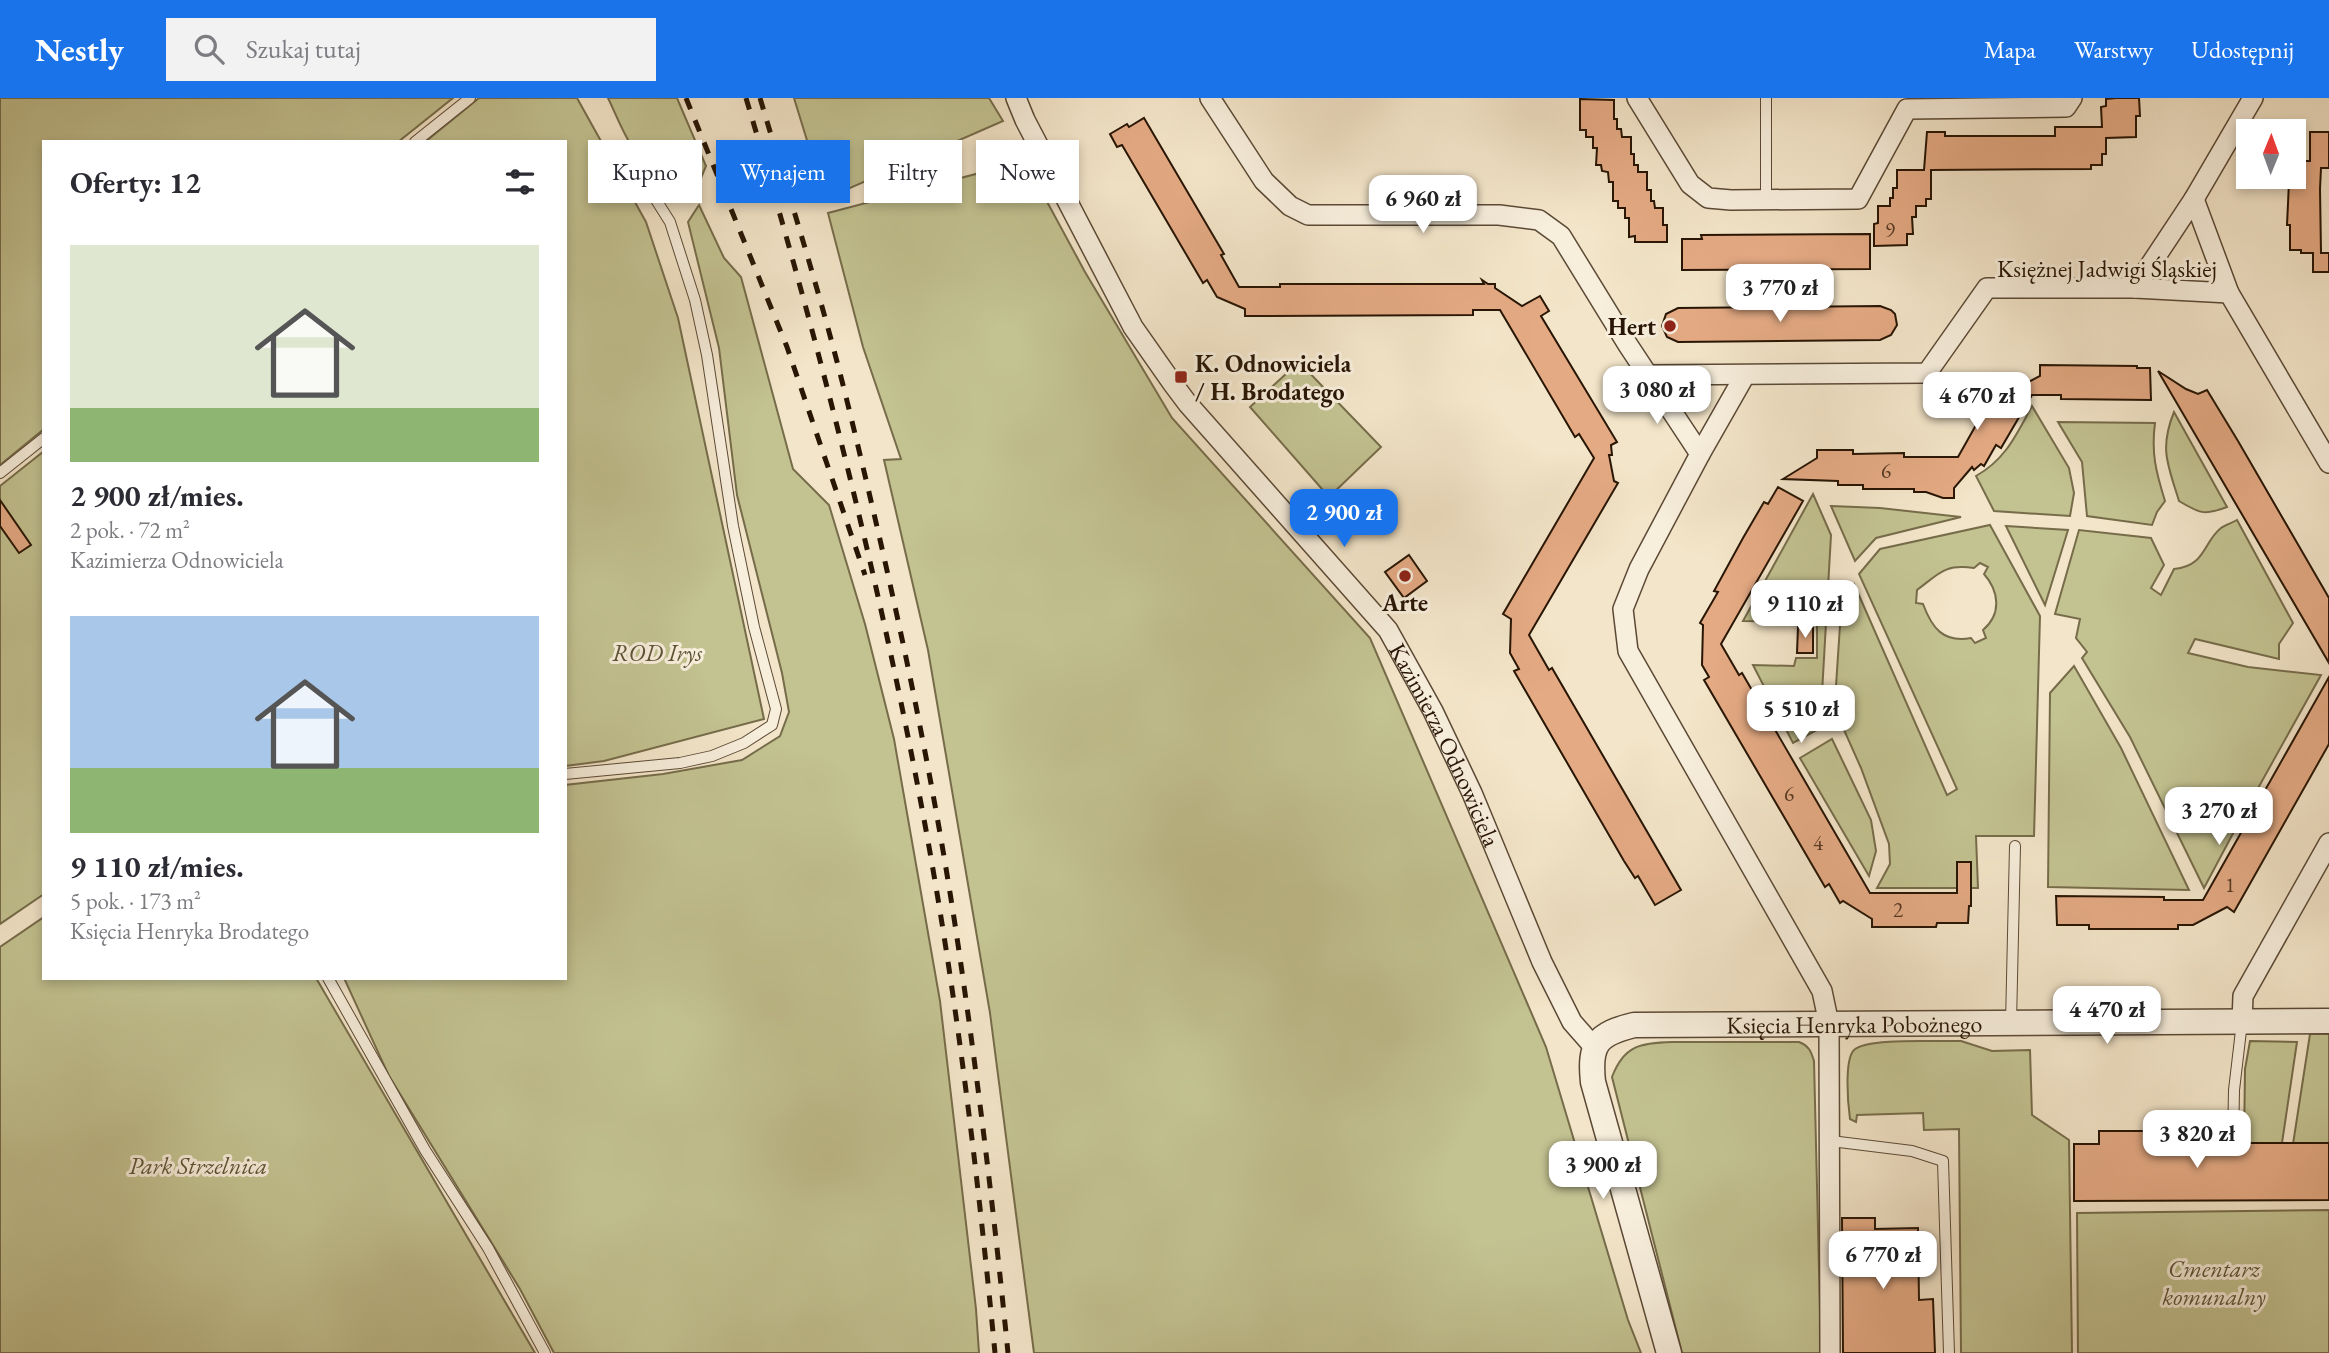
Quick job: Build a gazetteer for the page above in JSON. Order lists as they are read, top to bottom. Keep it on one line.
{"streets":{"street":["Księżnej Jadwigi Śląskiej","Kazimierza Odnowiciela","Księcia Henryka Pobożnego"]},"crossings":[["Kazimierza Odnowiciela","Księcia Henryka Pobożnego"]],"parks":["ROD Irys","Park Strzelnica","Cmentarz komunalny"],"places":{"other":["Hert","Arte"],"transit":["K. Odnowiciela / H. Brodatego"]},"house_numbers":["9","6","6","4","1","2"],"north":"top","page":{"header":"Nestly","search":"Szukaj tutaj","nav":["Mapa","Warstwy","Udostępnij"],"chip":["Kupno","Wynajem","Filtry","Nowe"],"heading":"Oferty: 12","price":["6 960 zł","3 770 zł","3 080 zł","4 670 zł","2 900 zł","9 110 zł","5 510 zł","3 270 zł","4 470 zł","3 820 zł","3 900 zł","6 770 zł"],"list":[{"name":"2 900 zł/mies.","note":"2 pok. · 72 m² · Kazimierza Odnowiciela"},{"name":"9 110 zł/mies.","note":"5 pok. · 173 m² · Księcia Henryka Brodatego"}]}}
